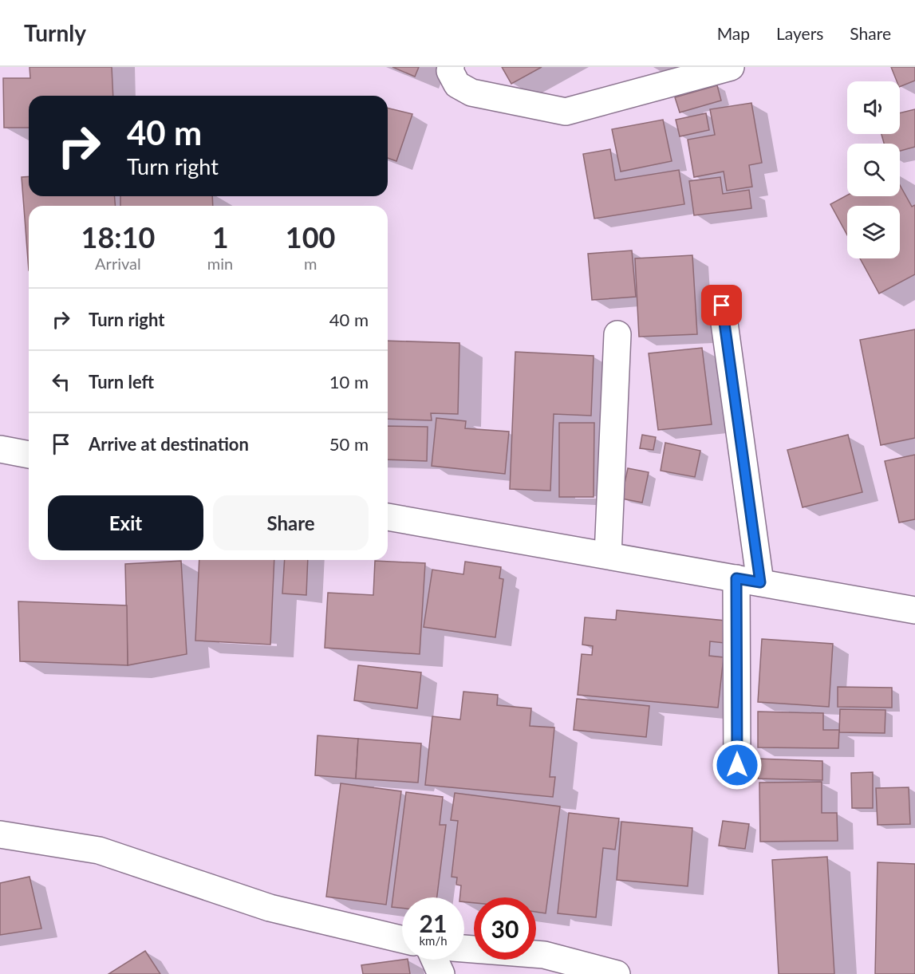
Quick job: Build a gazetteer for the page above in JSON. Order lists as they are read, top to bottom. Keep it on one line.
{"page":{"header":"Turnly","nav":["Map","Layers","Share"],"turn":["40 m","Turn right"],"eta":["18:10","Arrival","1","min","100","m"],"list":[{"name":"Turn right","value":"40 m"},{"name":"Turn left","value":"10 m"},{"name":"Arrive at destination","value":"50 m"}],"buttons":["Exit","Share"],"speed":"21 km/h","limit":"30"}}
